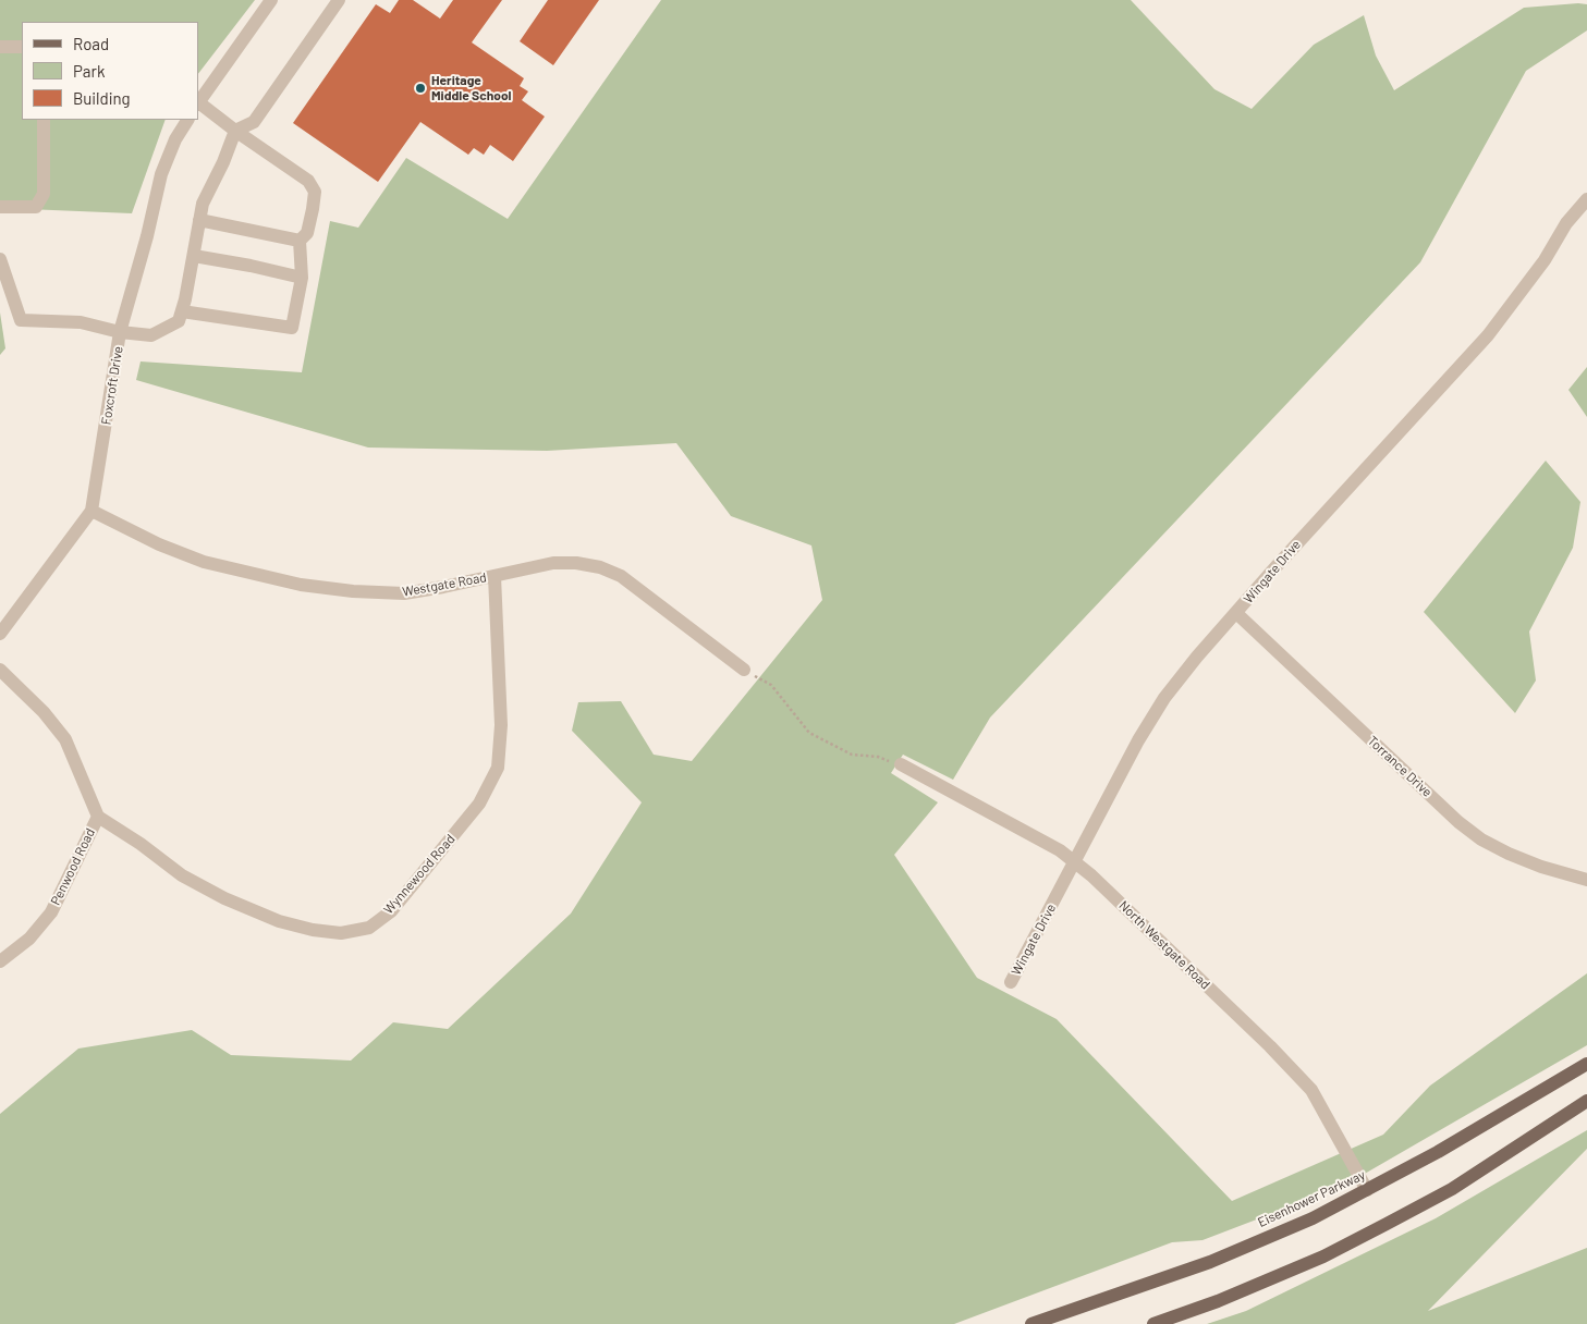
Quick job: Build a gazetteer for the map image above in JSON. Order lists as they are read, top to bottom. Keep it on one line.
{"streets":{"main road":["Eisenhower Parkway"],"street":["Foxcroft Drive","Wingate Drive","Westgate Road","Torrance Drive","Penwood Road","Wynnewood Road","North Westgate Road"]},"crossings":[["Foxcroft Drive","Westgate Road"],["Wingate Drive","Torrance Drive"],["Wingate Drive","North Westgate Road"],["Westgate Road","Wynnewood Road"],["Penwood Road","Wynnewood Road"],["North Westgate Road","Eisenhower Parkway"]],"places":["Heritage Middle School"],"legend":["Road","Park","Building"]}
